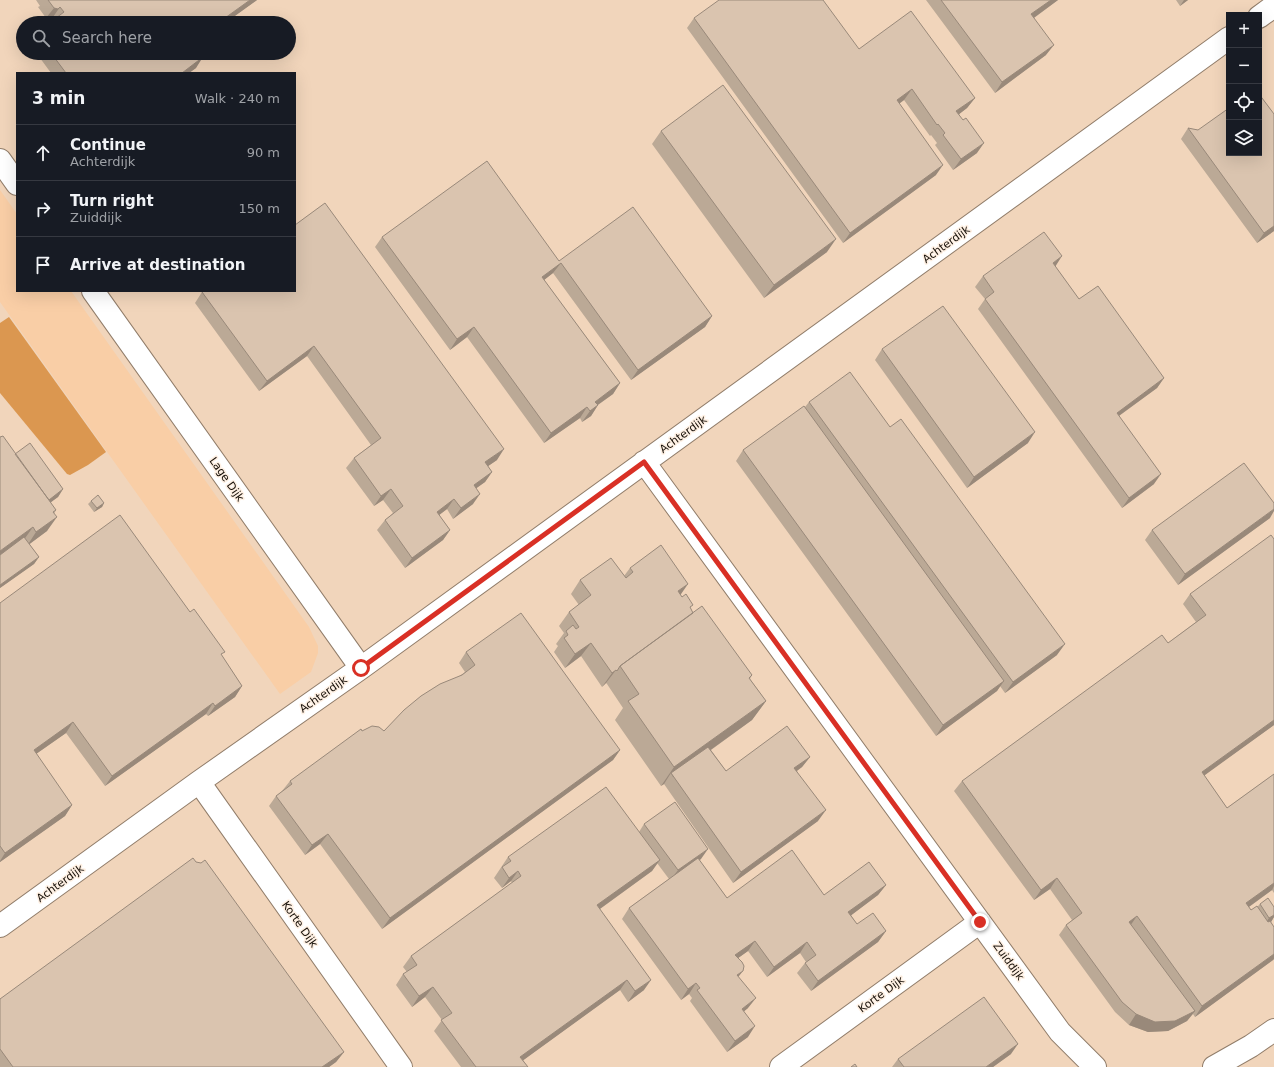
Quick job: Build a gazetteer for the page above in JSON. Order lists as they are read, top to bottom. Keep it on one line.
{"streets":{"street":["Achterdijk","Lage Dijk","Korte Dijk","Zuiddijk"]},"crossings":[["Achterdijk","Lage Dijk"],["Achterdijk","Korte Dijk"],["Achterdijk","Zuiddijk"],["Korte Dijk","Zuiddijk"]],"page":{"map_buttons":["+","−"],"search":"Search here","heading":["3 min","Walk · 240 m"],"list":[["Continue","Achterdijk","90 m"],["Turn right","Zuiddijk","150 m"],"Arrive at destination"]}}
